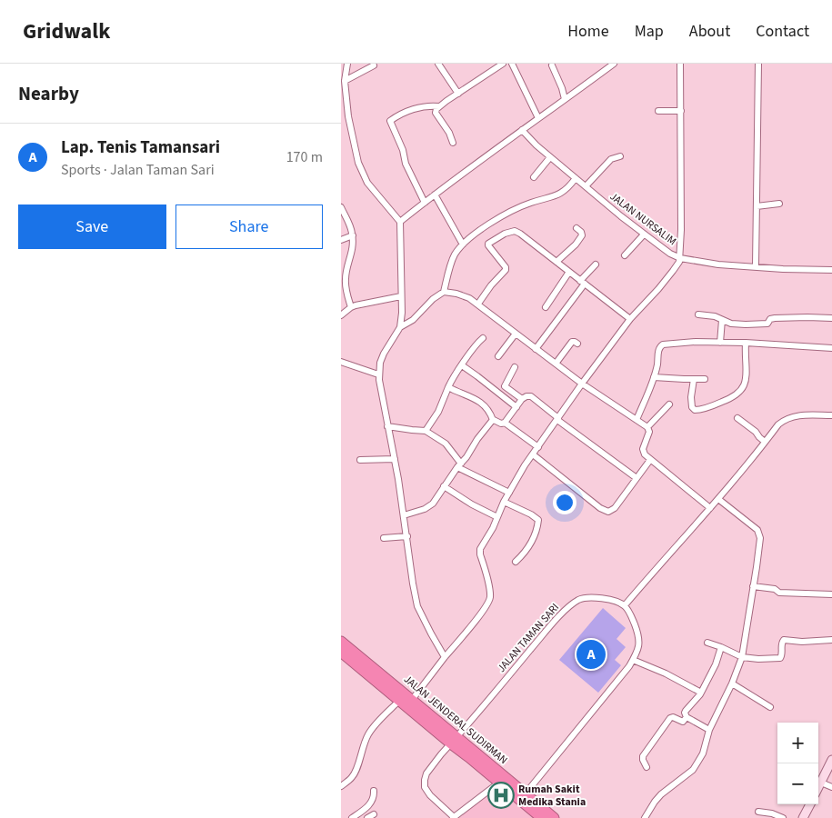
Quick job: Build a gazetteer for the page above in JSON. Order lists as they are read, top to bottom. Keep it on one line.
{"streets":{"highway":["JALAN JENDERAL SUDIRMAN"],"street":["JALAN NURSALIM","JALAN TAMAN SARI"]},"crossings":[["JALAN TAMAN SARI","JALAN JENDERAL SUDIRMAN"]],"places":{"hospital":["Rumah Sakit Medika Stania"]},"page":{"header":"Gridwalk","nav":["Home","Map","About","Contact"],"heading":"Nearby","list":[{"mark":"A","name":"Lap. Tenis Tamansari","note":"Sports · Jalan Taman Sari","value":"170 m"}],"buttons":["Save","Share"],"pins":"A","map_buttons":["+","−"]}}
